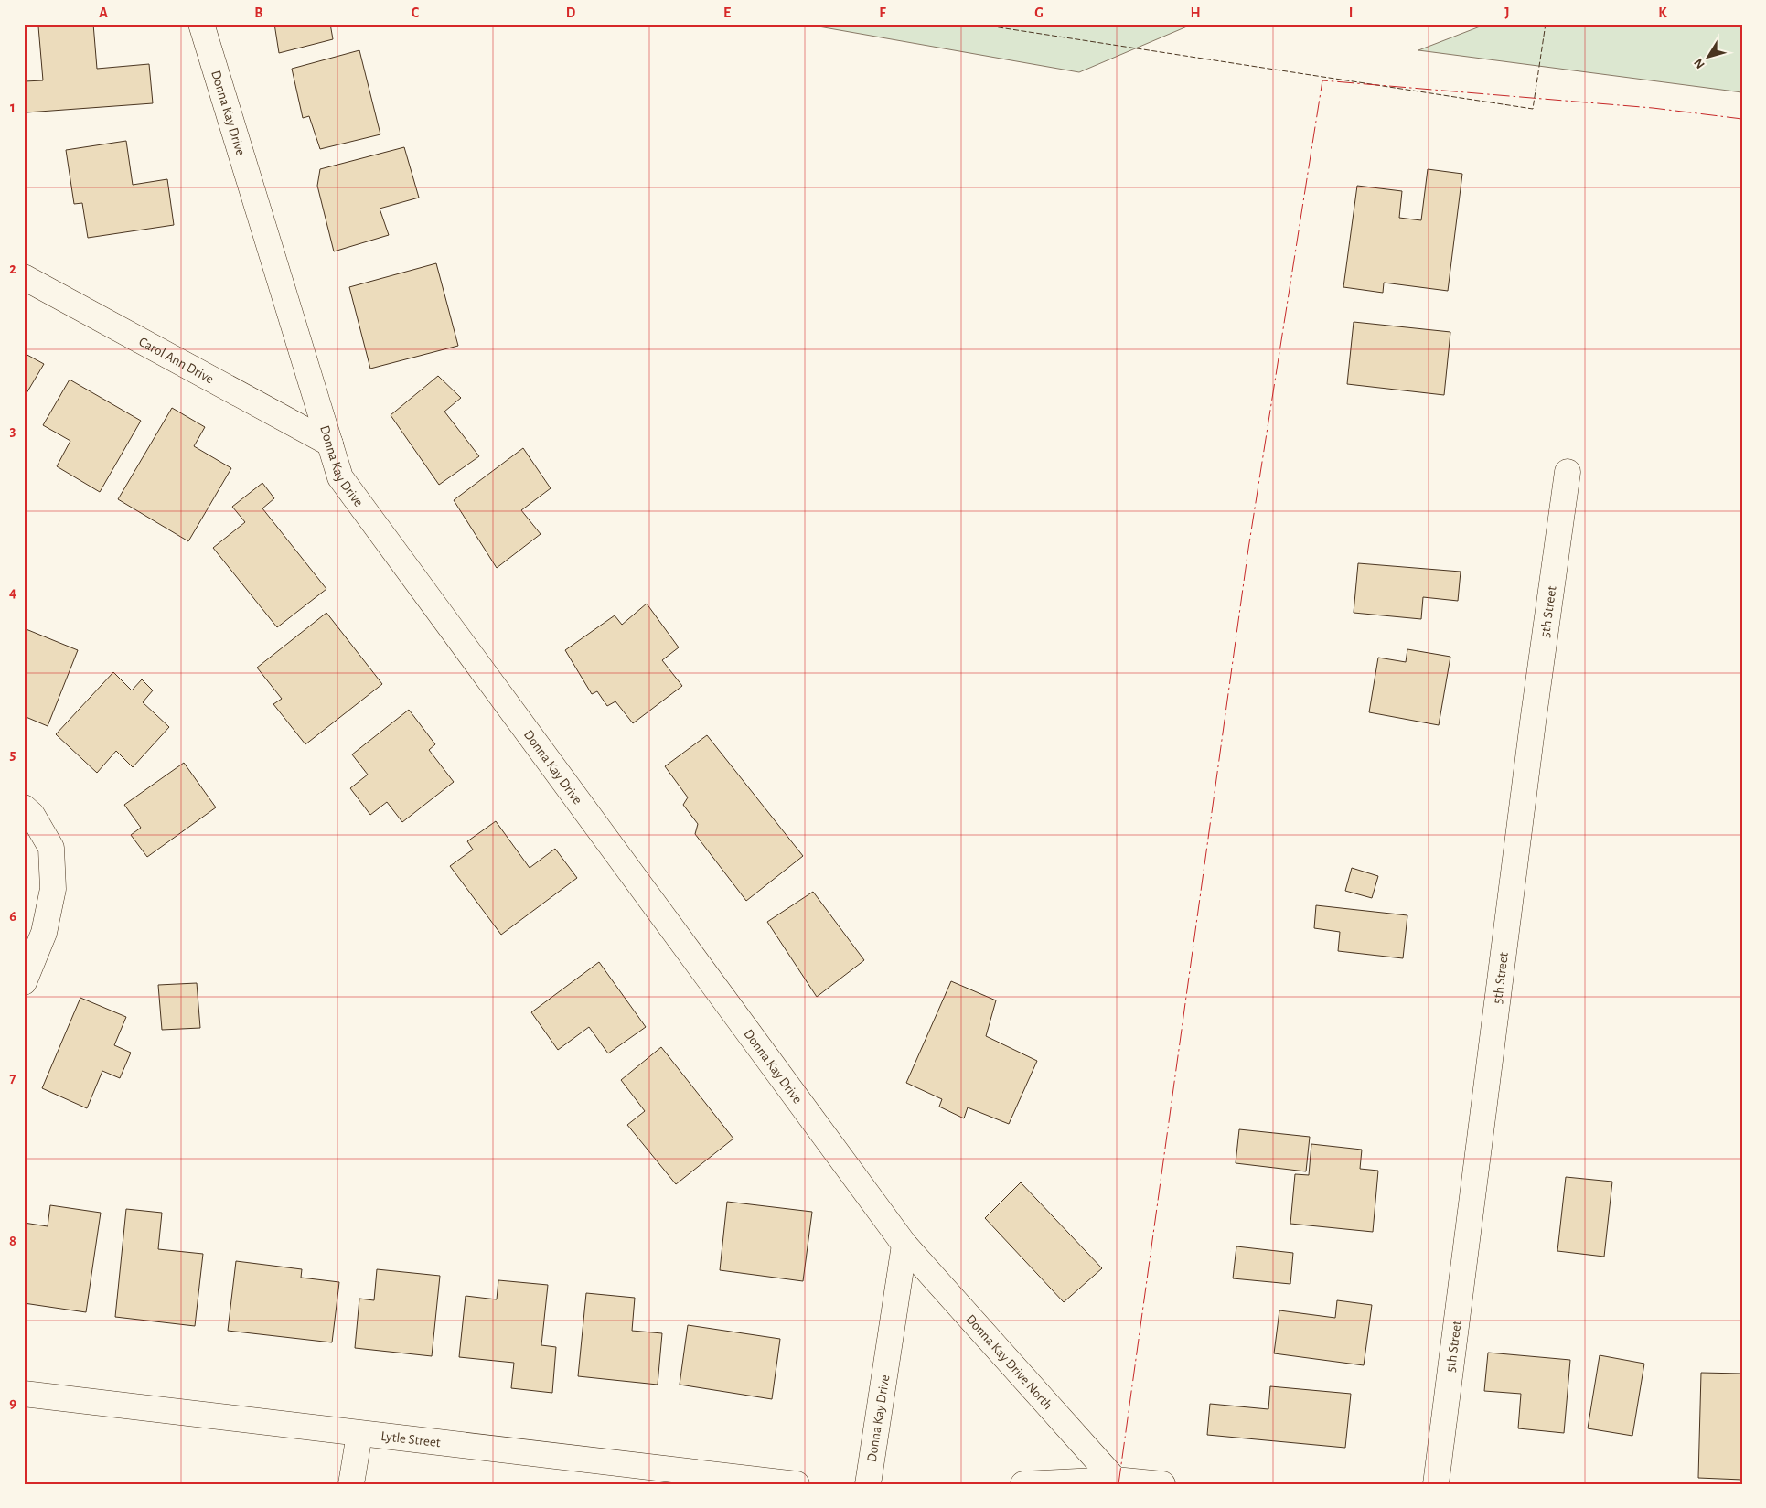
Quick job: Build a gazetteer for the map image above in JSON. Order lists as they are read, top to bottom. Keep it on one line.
{"streets":{"street":["Donna Kay Drive","Carol Ann Drive","5th Street","Donna Kay Drive North","Lytle Street"]},"crossings":[["Donna Kay Drive","Carol Ann Drive"],["Donna Kay Drive","Donna Kay Drive North"]],"north":"bottom left","grid":{"columns":["A","B","C","D","E","F","G","H","I","J","K"],"rows":["1","2","3","4","5","6","7","8","9"]}}
